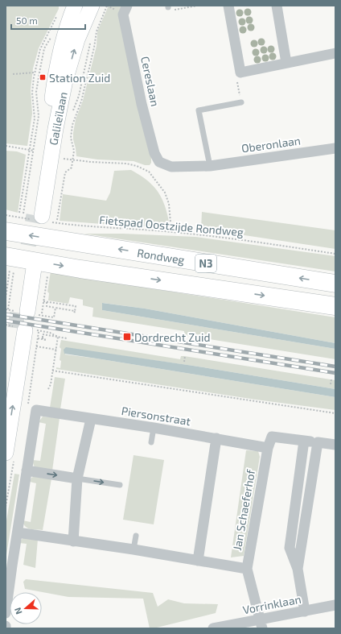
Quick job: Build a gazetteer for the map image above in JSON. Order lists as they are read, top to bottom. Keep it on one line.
{"streets":{"highway":["Rondweg","N3"],"street":["Cereslaan","Galileïlaan","Oberonlaan","Piersonstraat","Jan Schaeferhof","Vorrinklaan"],"path":["Fietspad Oostzijde Rondweg"]},"crossings":[["Cereslaan","Oberonlaan"],["Galileïlaan","Fietspad Oostzijde Rondweg"],["Piersonstraat","Jan Schaeferhof"],["Jan Schaeferhof","Vorrinklaan"]],"places":{"transit":["Station Zuid","Dordrecht Zuid"]},"scale_bar":"50 m","north":"left"}
